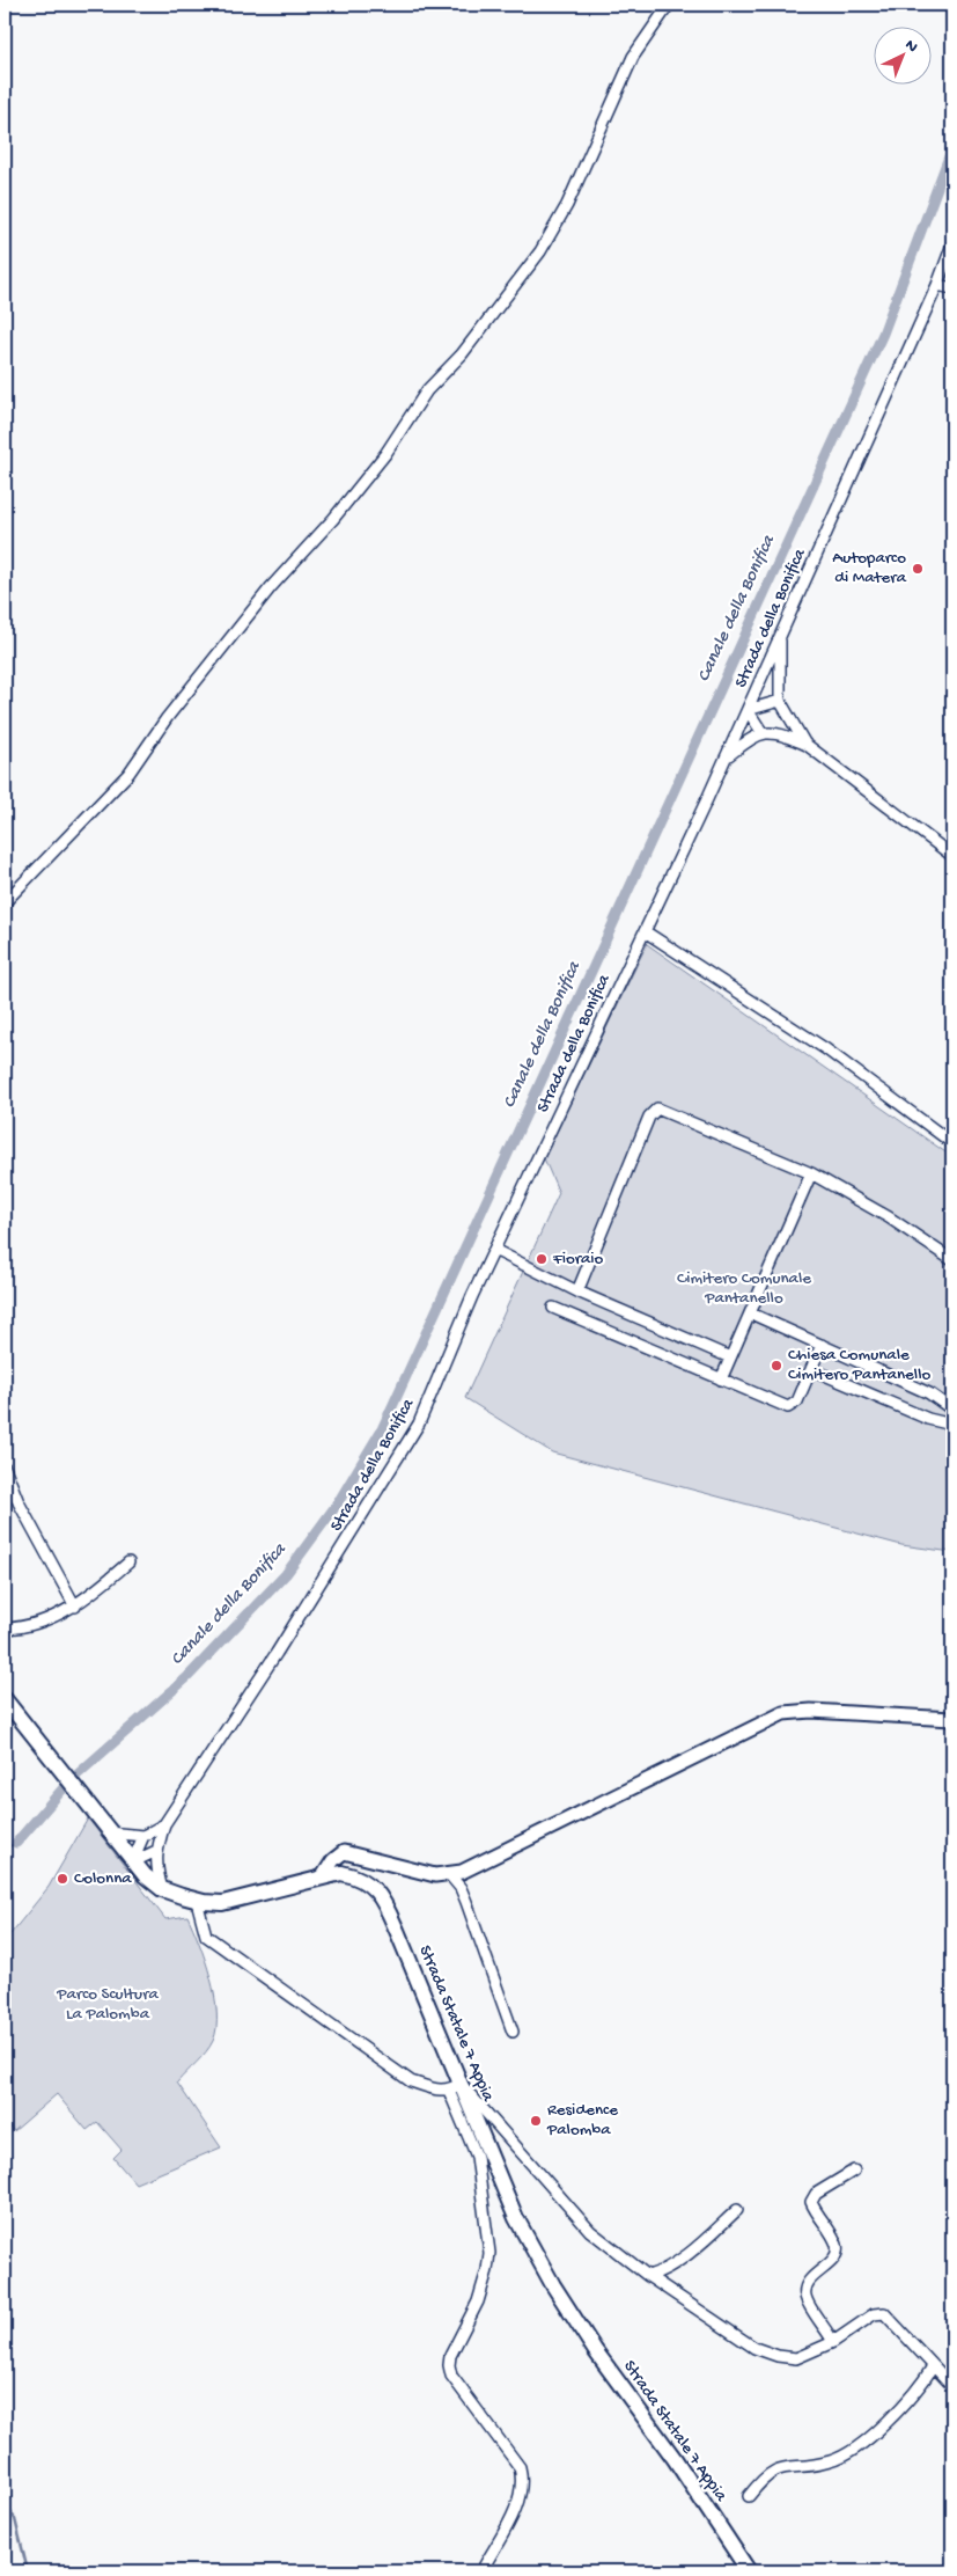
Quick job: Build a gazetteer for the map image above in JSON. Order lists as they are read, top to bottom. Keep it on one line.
{"streets":{"main road":["Strada Statale 7 Appia"],"street":["Strada della Bonifica"]},"water":["Canale della Bonifica"],"parks":["Cimitero Comunale Pantanello","Parco Scultura La Palomba"],"places":["Autoparco di Matera","Fioraio","Chiesa Comunale Cimitero Pantanello","Colonna","Residence Palomba"],"north":"top right"}
